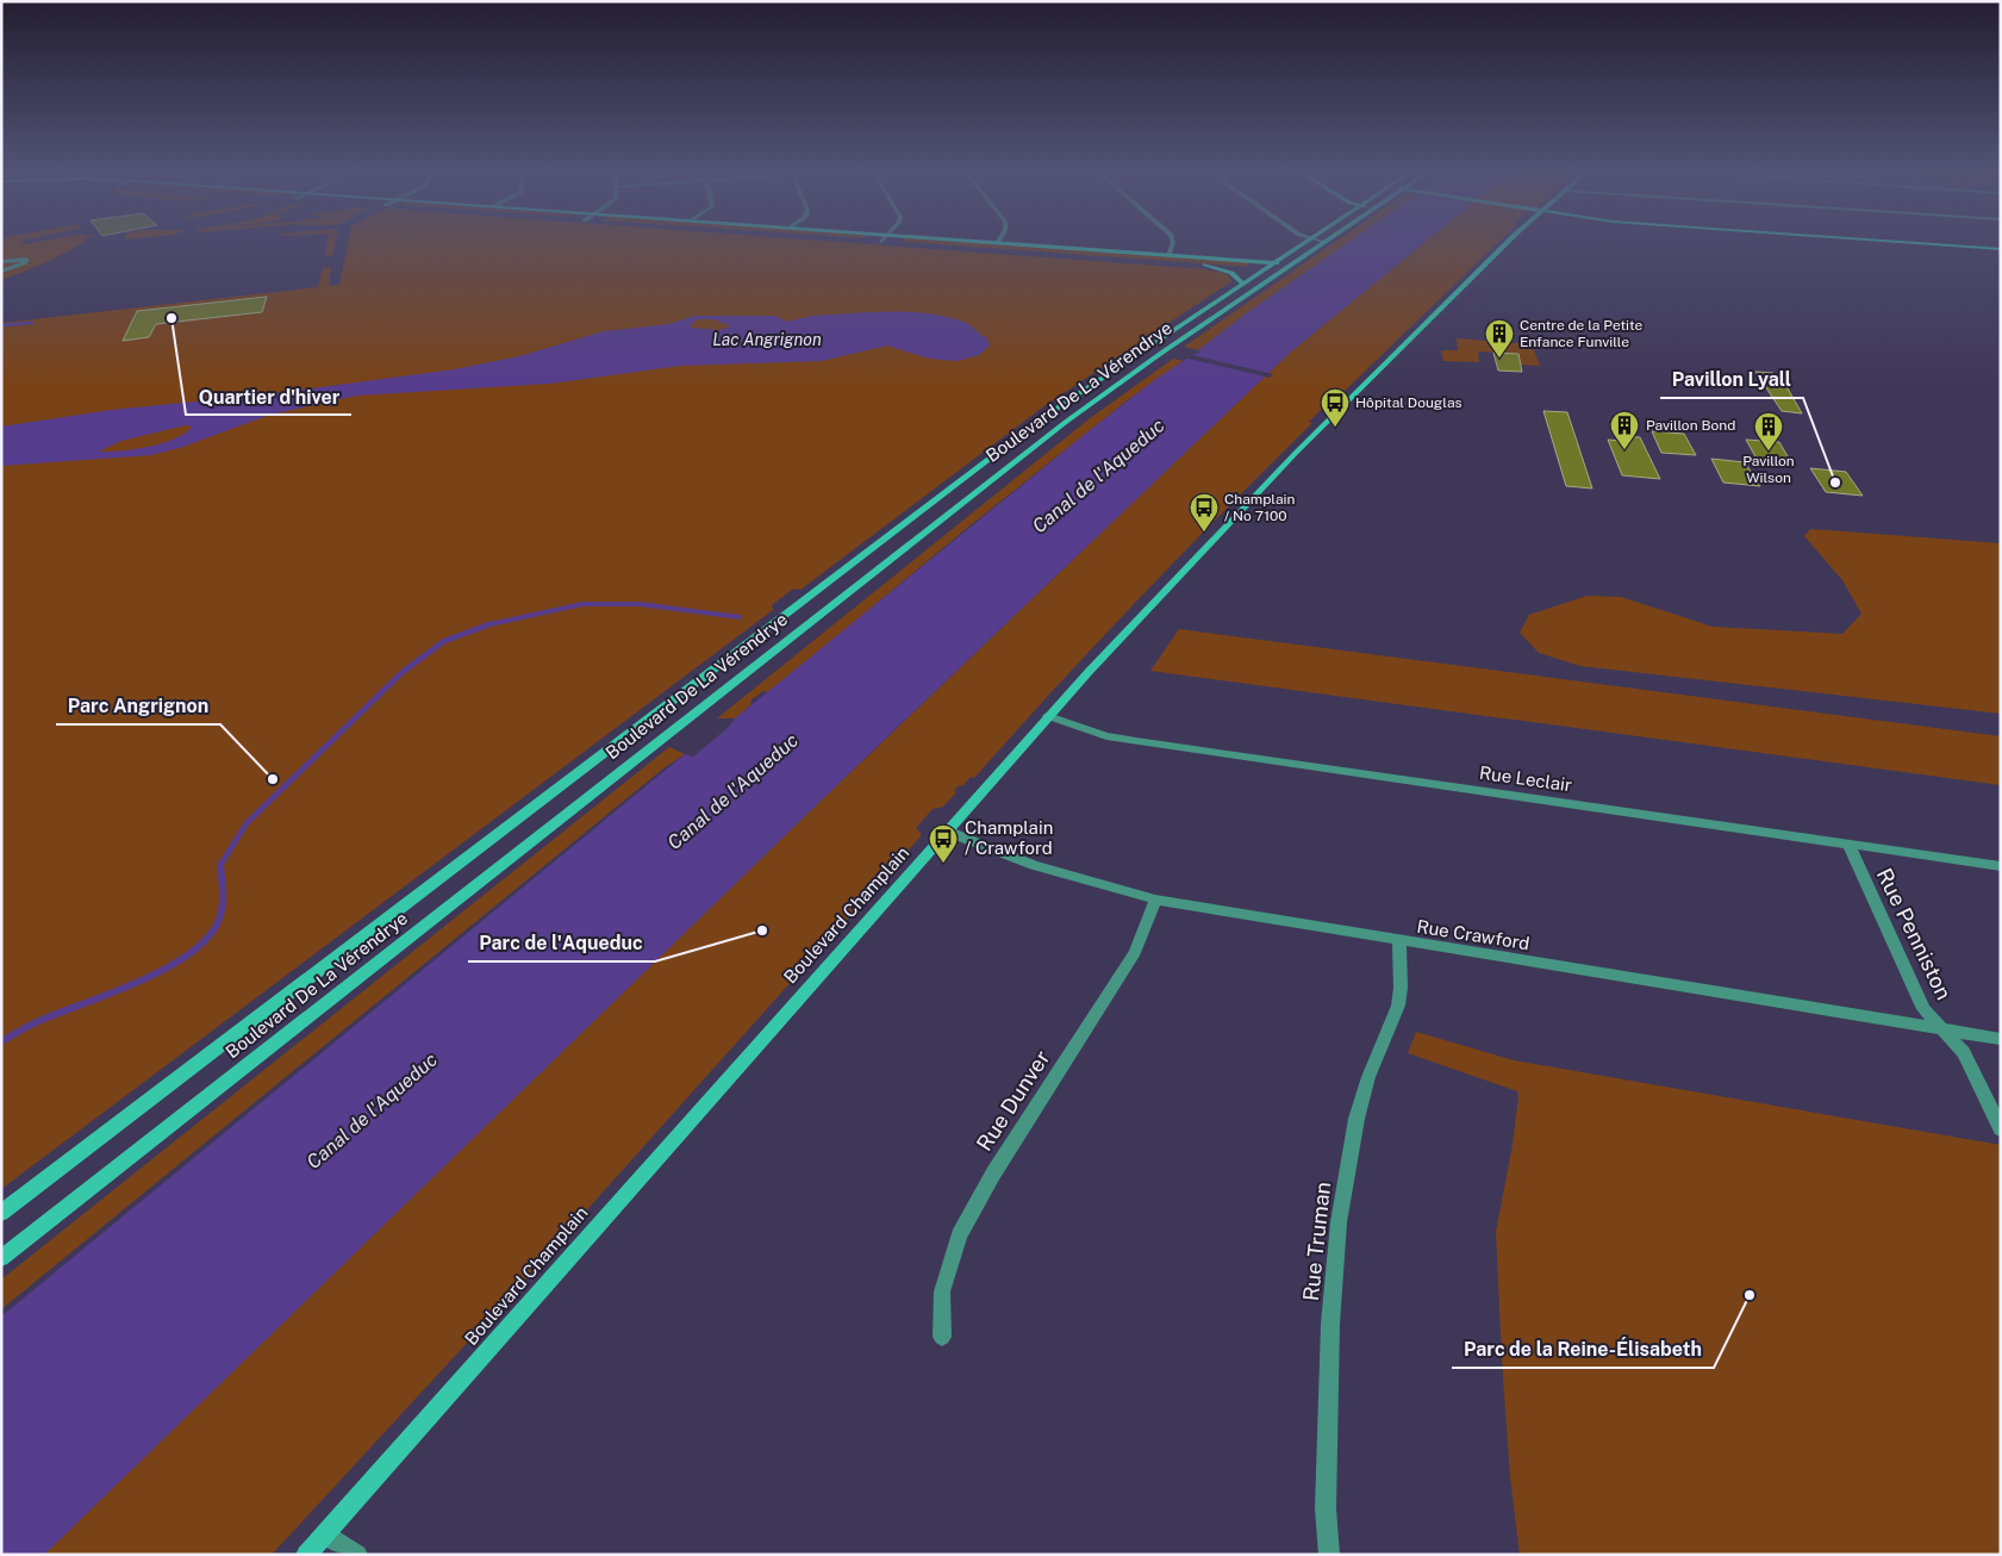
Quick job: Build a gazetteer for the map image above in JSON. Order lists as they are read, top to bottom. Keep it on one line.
{"streets":{"main road":["Boulevard De La Vérendrye","Boulevard Champlain"],"street":["Rue Leclair","Rue Penniston","Rue Crawford","Rue Dunver","Rue Truman"]},"crossings":[["Rue Leclair","Boulevard Champlain"],["Rue Leclair","Rue Penniston"],["Boulevard Champlain","Rue Crawford"],["Rue Penniston","Rue Crawford"],["Rue Crawford","Rue Dunver"],["Rue Crawford","Rue Truman"]],"water":["Lac Angrignon","Canal de l'Aqueduc"],"places":{"other":["Quartier d'hiver","Pavillon Lyall","Parc Angrignon","Parc de l'Aqueduc","Parc de la Reine-Élisabeth"],"building":["Centre de la Petite Enfance Funville","Pavillon Bond","Pavillon Wilson"],"bus stop":["Hôpital Douglas","Champlain / No 7100","Champlain / Crawford"]}}
